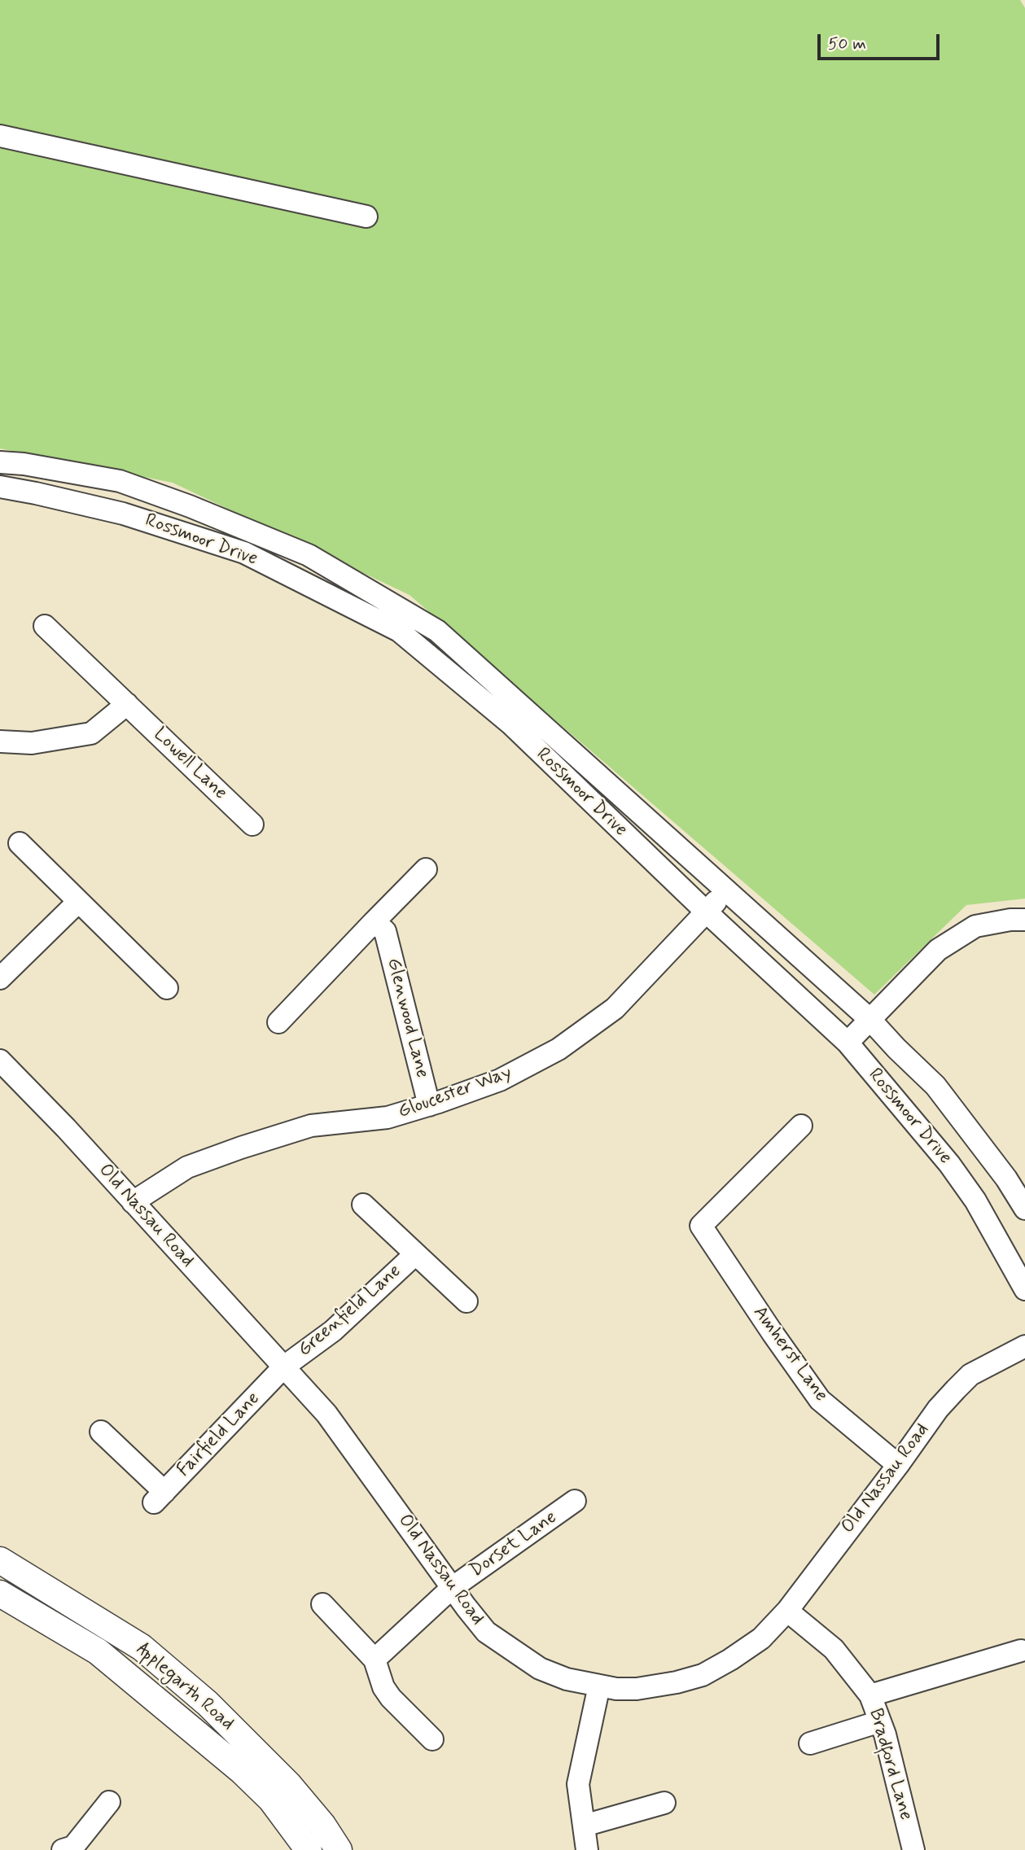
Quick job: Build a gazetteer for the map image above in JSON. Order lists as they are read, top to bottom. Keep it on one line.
{"streets":{"main road":["Applegarth Road"],"street":["Rossmoor Drive","Lowell Lane","Glenwood Lane","Gloucester Way","Old Nassau Road","Greenfield Lane","Amherst Lane","Fairfield Lane","Dorset Lane","Bradford Lane"]},"crossings":[["Rossmoor Drive","Gloucester Way"],["Glenwood Lane","Gloucester Way"],["Gloucester Way","Old Nassau Road"],["Old Nassau Road","Greenfield Lane"],["Old Nassau Road","Amherst Lane"],["Old Nassau Road","Fairfield Lane"],["Old Nassau Road","Dorset Lane"],["Old Nassau Road","Bradford Lane"],["Greenfield Lane","Fairfield Lane"]],"scale_bar":"50 m"}
